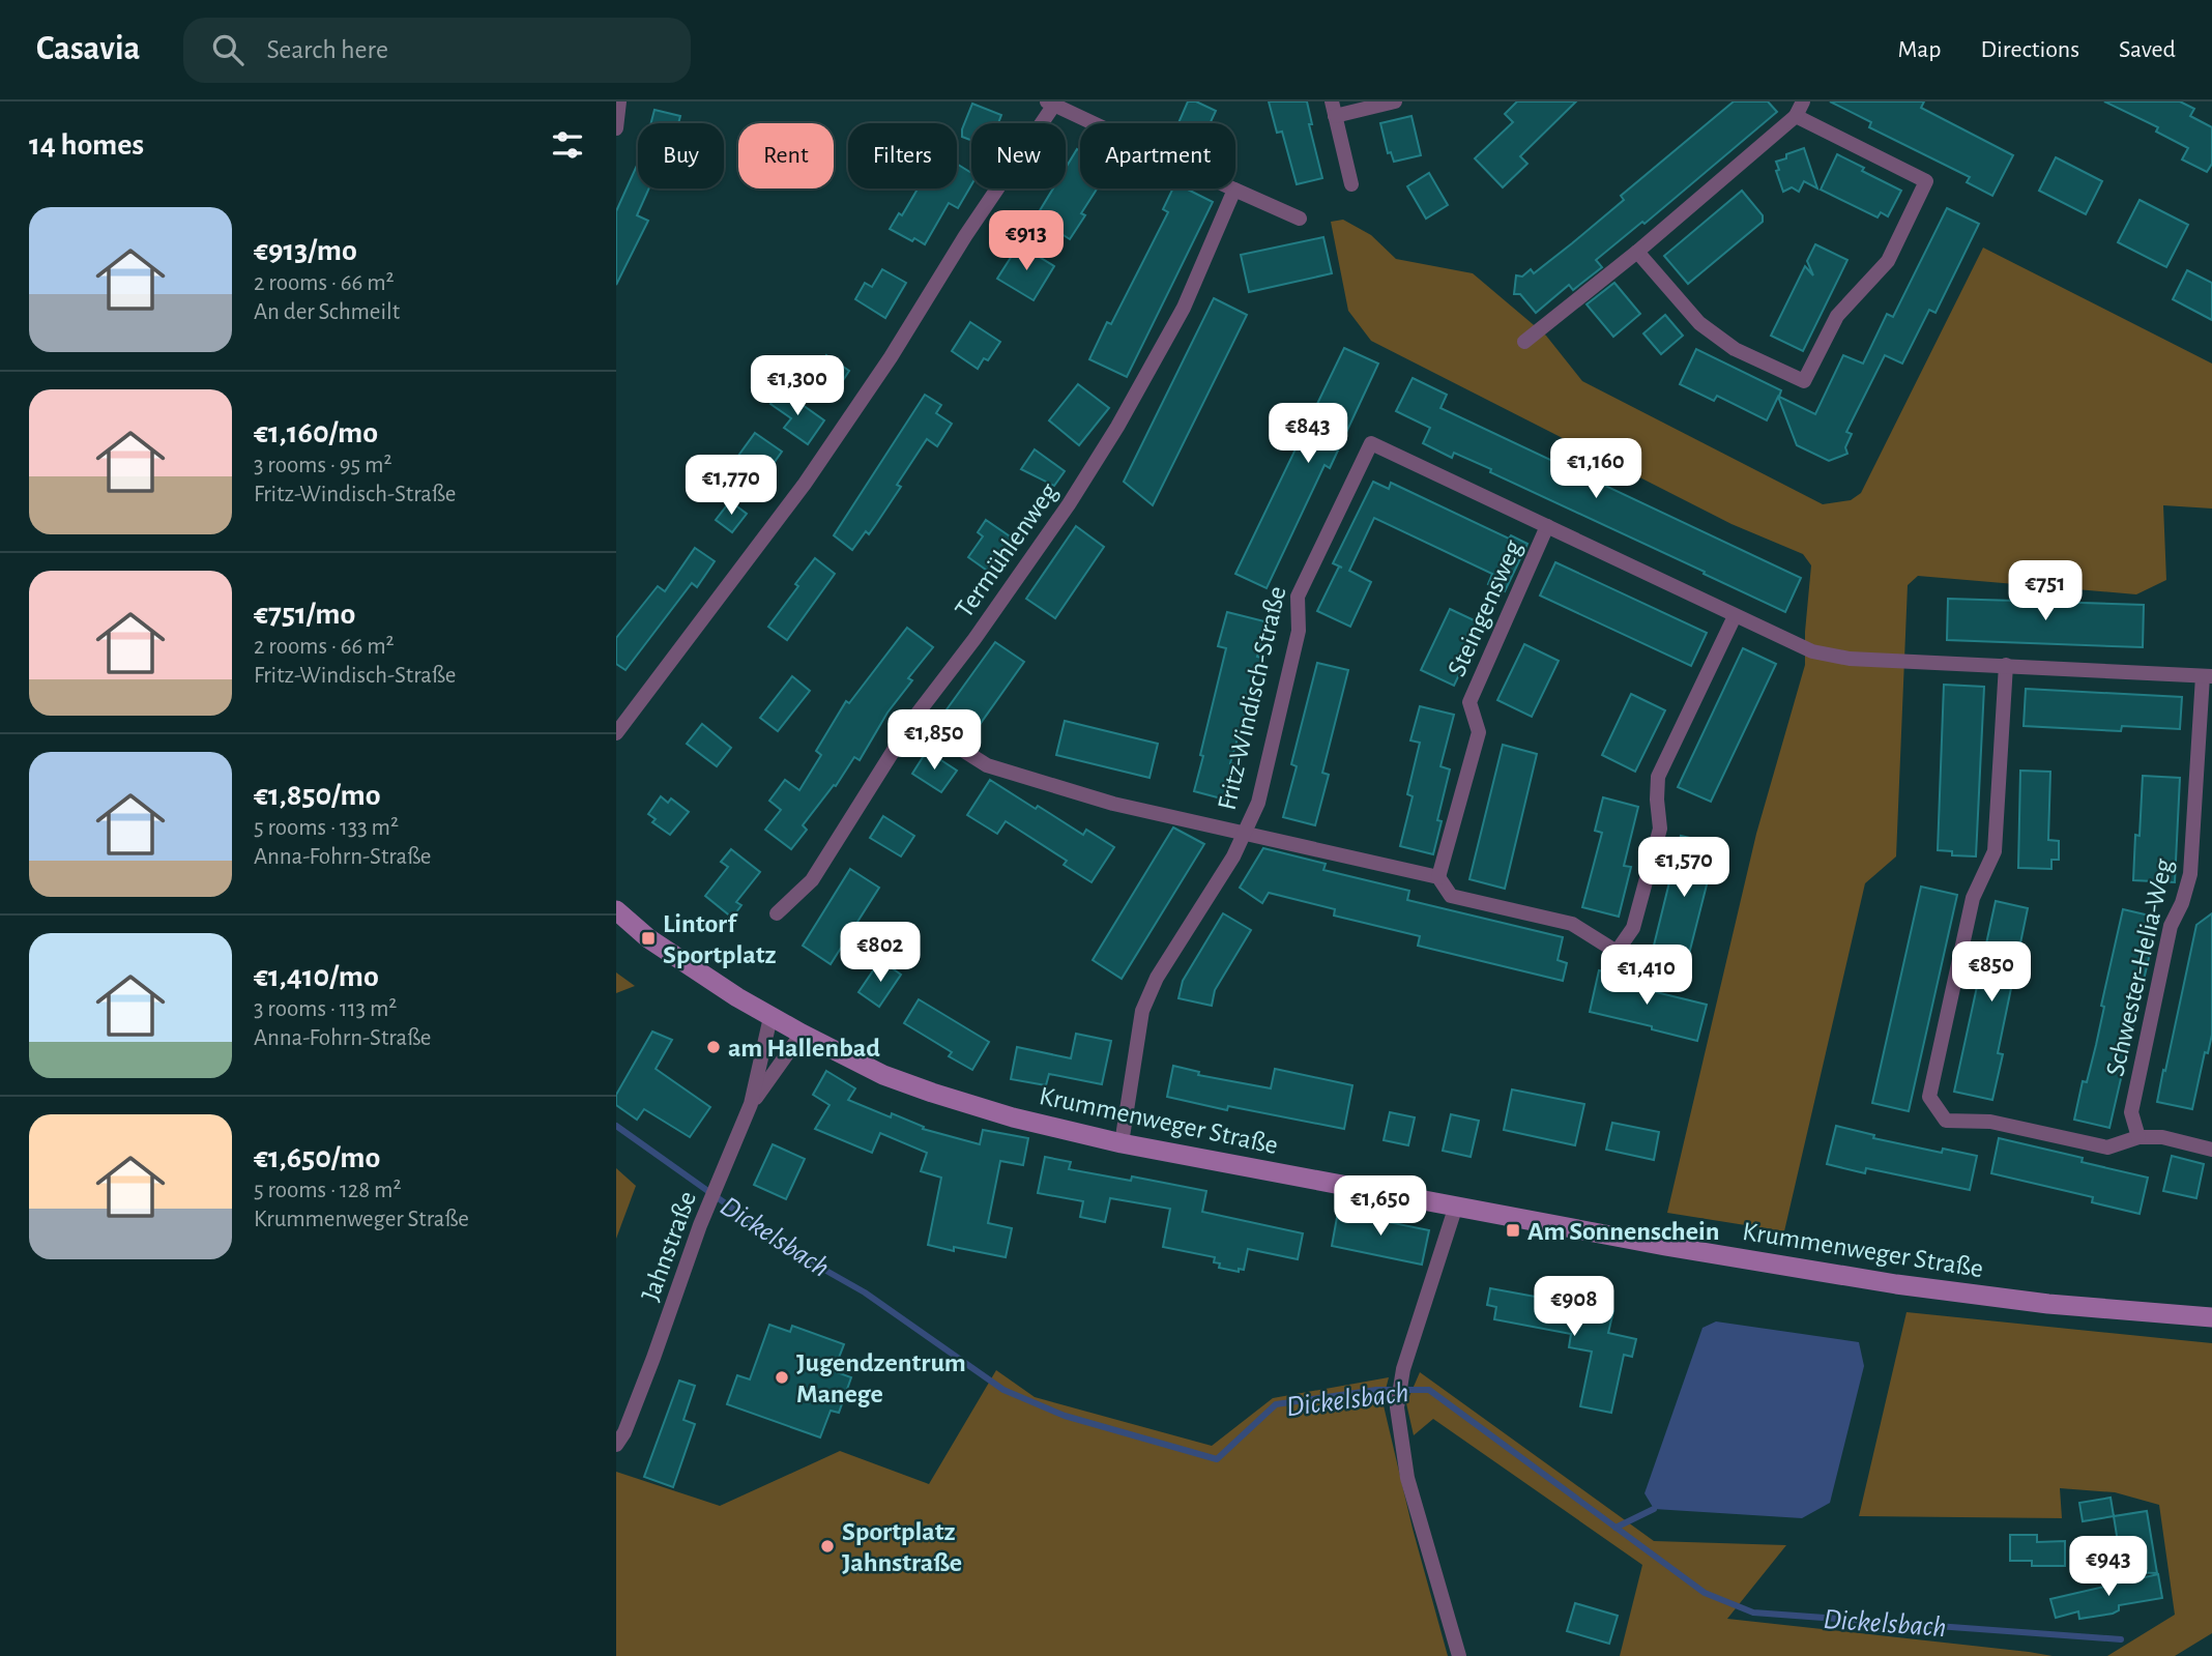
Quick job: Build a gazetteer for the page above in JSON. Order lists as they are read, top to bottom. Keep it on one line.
{"streets":{"main road":["Krummenweger Straße"],"street":["Termühlenweg","Steingensweg","Fritz-Windisch-Straße","Schwester-Helia-Weg","Jahnstraße"]},"crossings":[["Steingensweg","Fritz-Windisch-Straße"],["Fritz-Windisch-Straße","Schwester-Helia-Weg"],["Fritz-Windisch-Straße","Krummenweger Straße"],["Krummenweger Straße","Jahnstraße"]],"water":["Dickelsbach"],"places":{"transit":["Lintorf Sportplatz","Am Sonnenschein"],"other":["am Hallenbad","Jugendzentrum Manege","Sportplatz Jahnstraße"]},"page":{"header":"Casavia","search":"Search here","nav":["Map","Directions","Saved"],"heading":"14 homes","chip":["Buy","Rent","Filters","New","Apartment"],"list":[{"name":"€913/mo","note":"2 rooms · 66 m² · An der Schmeilt"},{"name":"€1,160/mo","note":"3 rooms · 95 m² · Fritz-Windisch-Straße"},{"name":"€751/mo","note":"2 rooms · 66 m² · Fritz-Windisch-Straße"},{"name":"€1,850/mo","note":"5 rooms · 133 m² · Anna-Fohrn-Straße"},{"name":"€1,410/mo","note":"3 rooms · 113 m² · Anna-Fohrn-Straße"},{"name":"€1,650/mo","note":"5 rooms · 128 m² · Krummenweger Straße"}],"price":["€913","€1,300","€843","€1,160","€1,770","€751","€1,850","€1,570","€802","€850","€1,410","€1,650","€908","€943"]}}
